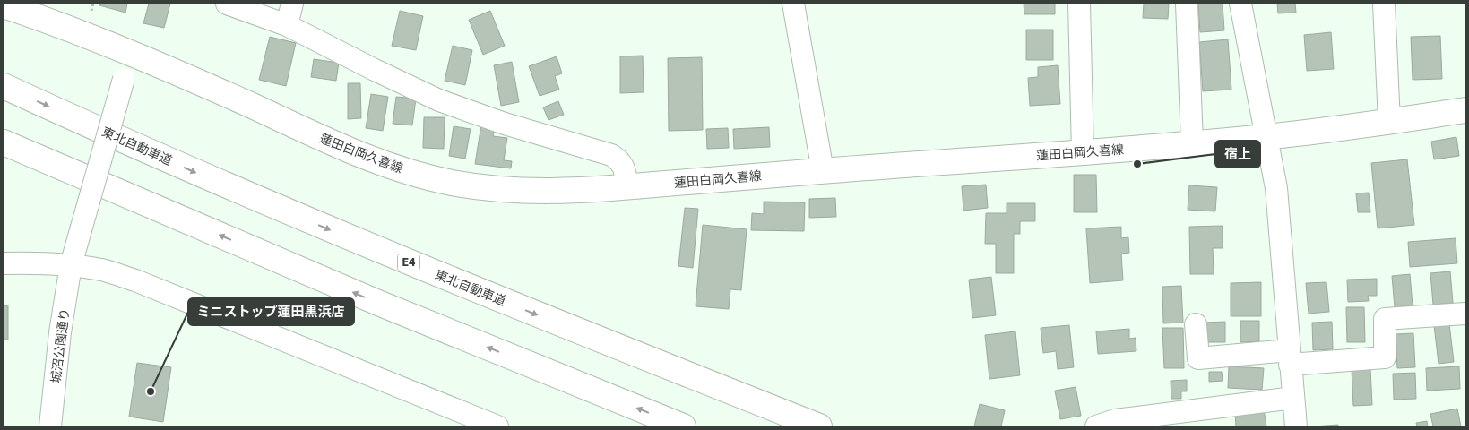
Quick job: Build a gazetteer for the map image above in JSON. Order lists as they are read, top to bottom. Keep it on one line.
{"streets":{"main road":["東北自動車道","蓮田白岡久喜線","E4"],"street":["城沼公園通り"]},"crossings":[["蓮田白岡久喜線","城沼公園通り"]],"places":["宿上","ミニストップ蓮田黒浜店"]}
